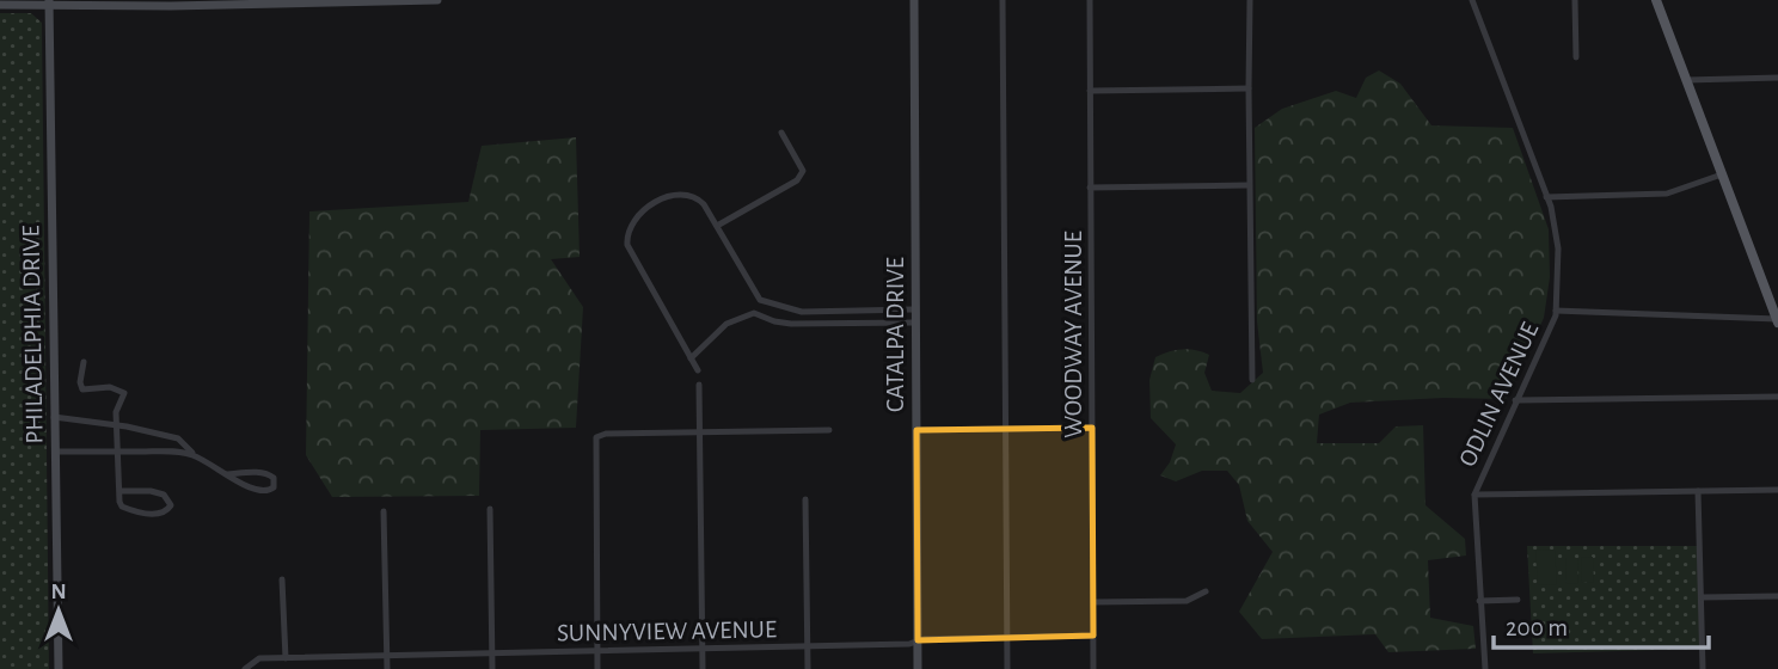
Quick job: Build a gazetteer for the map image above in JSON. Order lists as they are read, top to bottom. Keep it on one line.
{"streets":{"main road":["PHILADELPHIA DRIVE","CATALPA DRIVE"],"street":["WOODWAY AVENUE","ODLIN AVENUE","SUNNYVIEW AVENUE"]},"crossings":[["CATALPA DRIVE","SUNNYVIEW AVENUE"],["WOODWAY AVENUE","SUNNYVIEW AVENUE"]],"scale_bar":"200 m","north":"top"}
